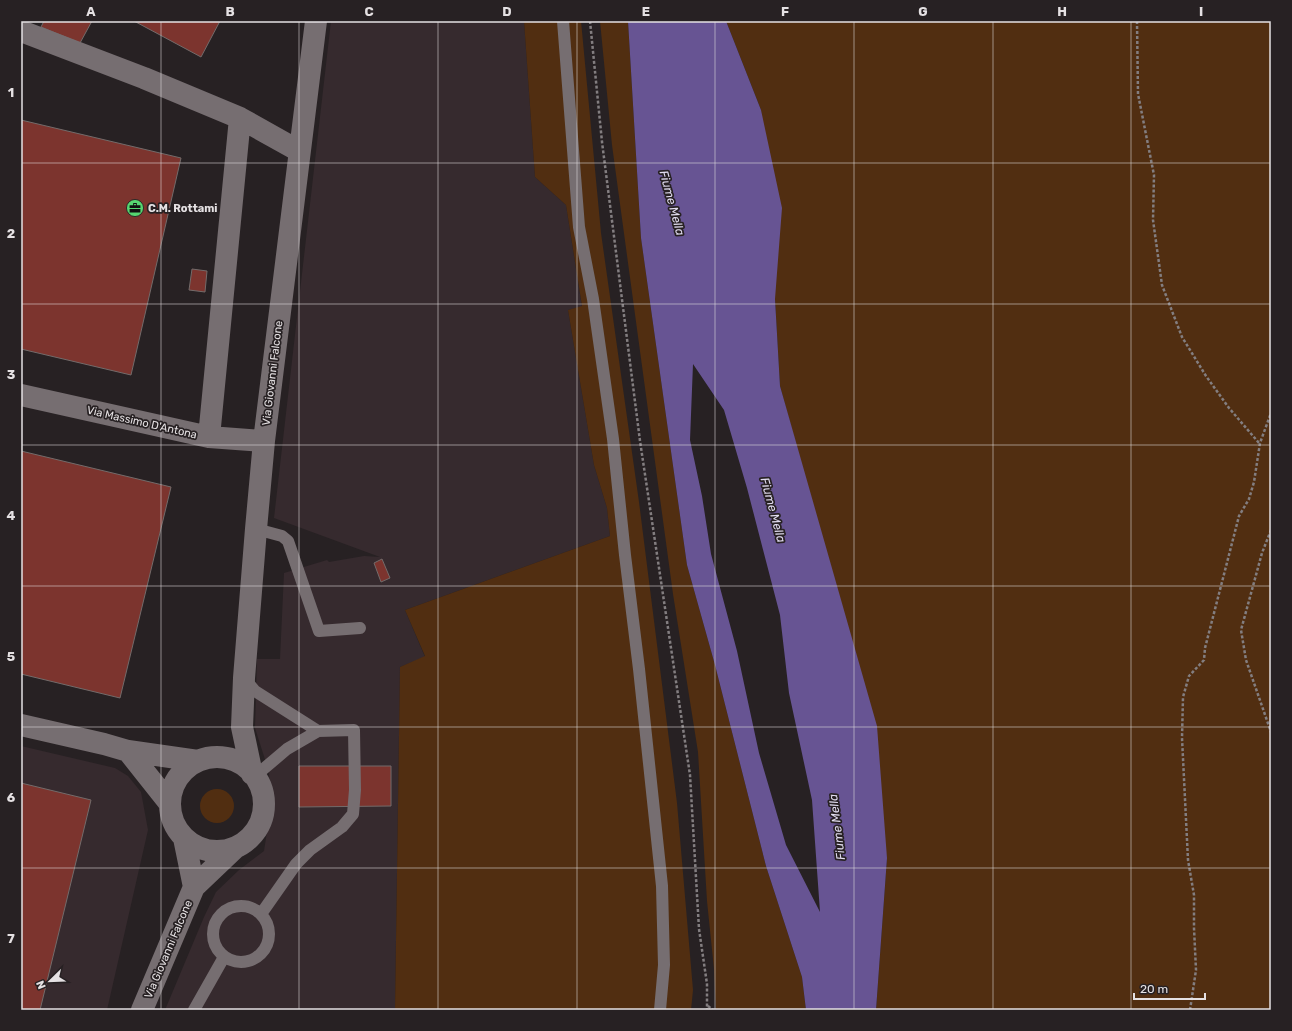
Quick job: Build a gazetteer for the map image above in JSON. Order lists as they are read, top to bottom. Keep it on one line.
{"streets":{"street":["Via Giovanni Falcone","Via Massimo D'Antona"]},"crossings":[["Via Giovanni Falcone","Via Massimo D'Antona"]],"water":["Fiume Mella"],"places":{"office":["C.M. Rottami"]},"scale_bar":"20 m","north":"bottom left","grid":{"columns":["A","B","C","D","E","F","G","H","I"],"rows":["1","2","3","4","5","6","7"]}}
